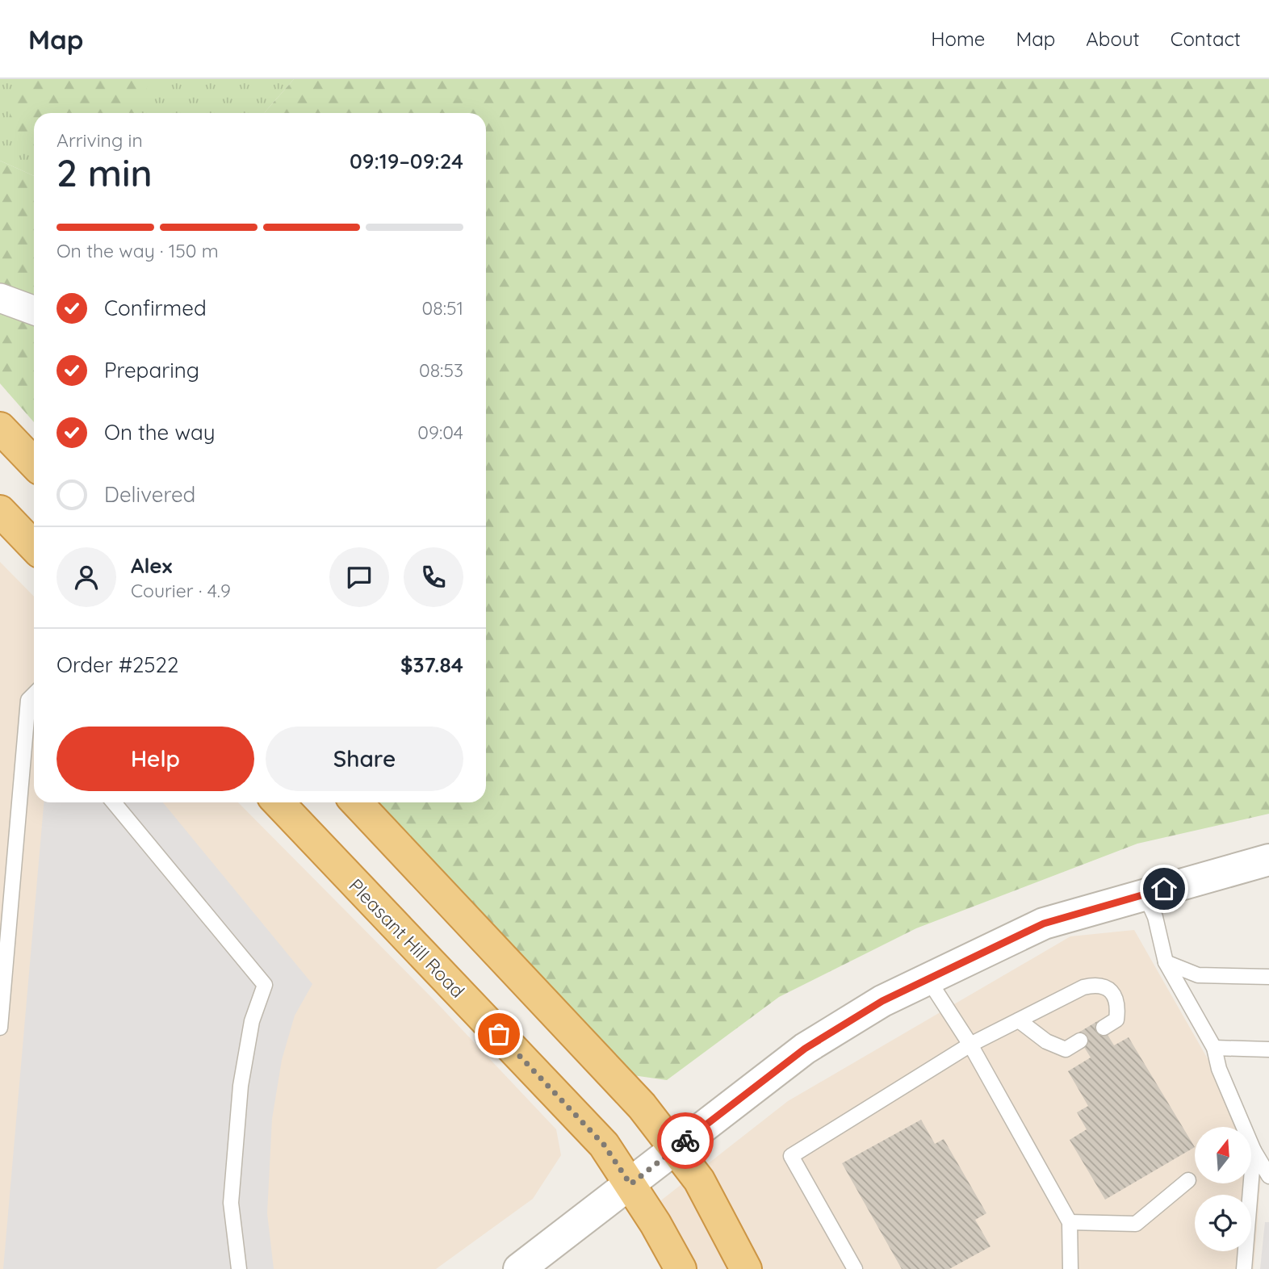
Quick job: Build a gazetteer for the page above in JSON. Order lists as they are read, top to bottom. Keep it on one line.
{"streets":{"highway":["Pleasant Hill Road"]},"north":"top","page":{"header":"Map","nav":["Home","Map","About","Contact"],"heading":["2 min","Arriving in","09:19–09:24"],"panel":["Alex","Courier · 4.9","Order #2522","$37.84"],"bar":"On the way · 150 m","list":[["Confirmed","08:51"],["Preparing","08:53"],["On the way","09:04"],"Delivered"],"buttons":["Help","Share"]}}
